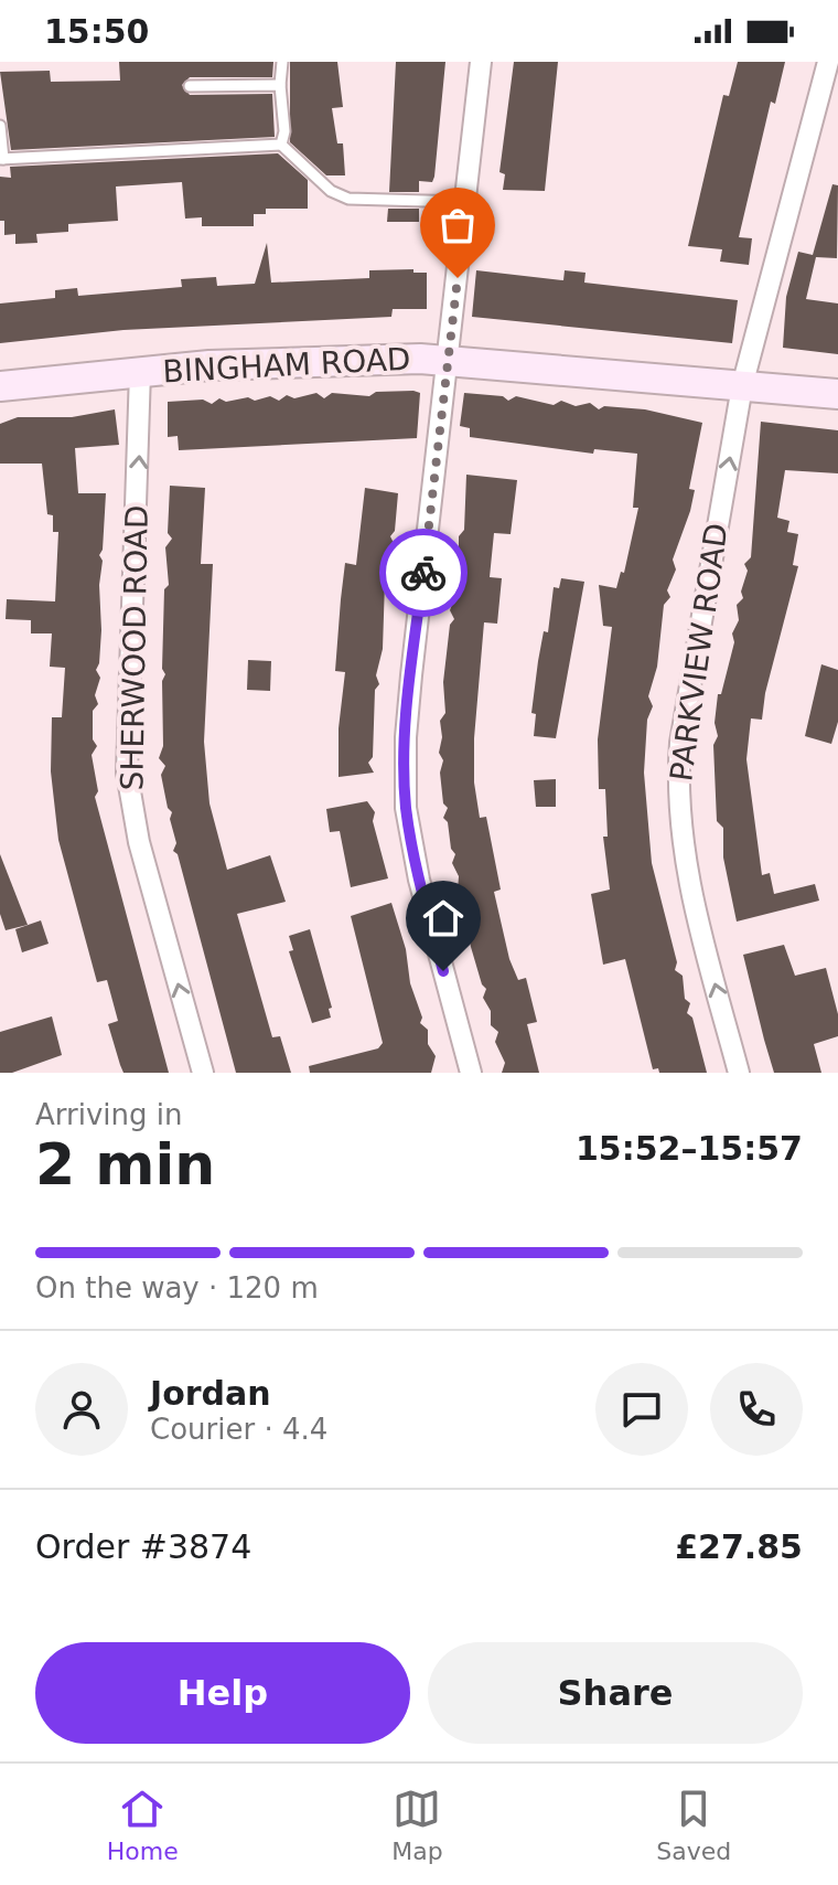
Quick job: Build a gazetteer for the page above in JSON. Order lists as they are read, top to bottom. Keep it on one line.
{"streets":{"street":["BINGHAM ROAD","SHERWOOD ROAD","PARKVIEW ROAD"]},"crossings":[["BINGHAM ROAD","SHERWOOD ROAD"],["BINGHAM ROAD","PARKVIEW ROAD"]],"one_way":["SHERWOOD ROAD","PARKVIEW ROAD"],"page":{"status":"15:50","heading":["2 min","Arriving in","15:52–15:57"],"panel":["Jordan","Courier · 4.4","Order #3874","£27.85"],"bar":"On the way · 120 m","buttons":["Help","Share"],"tabs":["Home","Map","Saved"]}}
